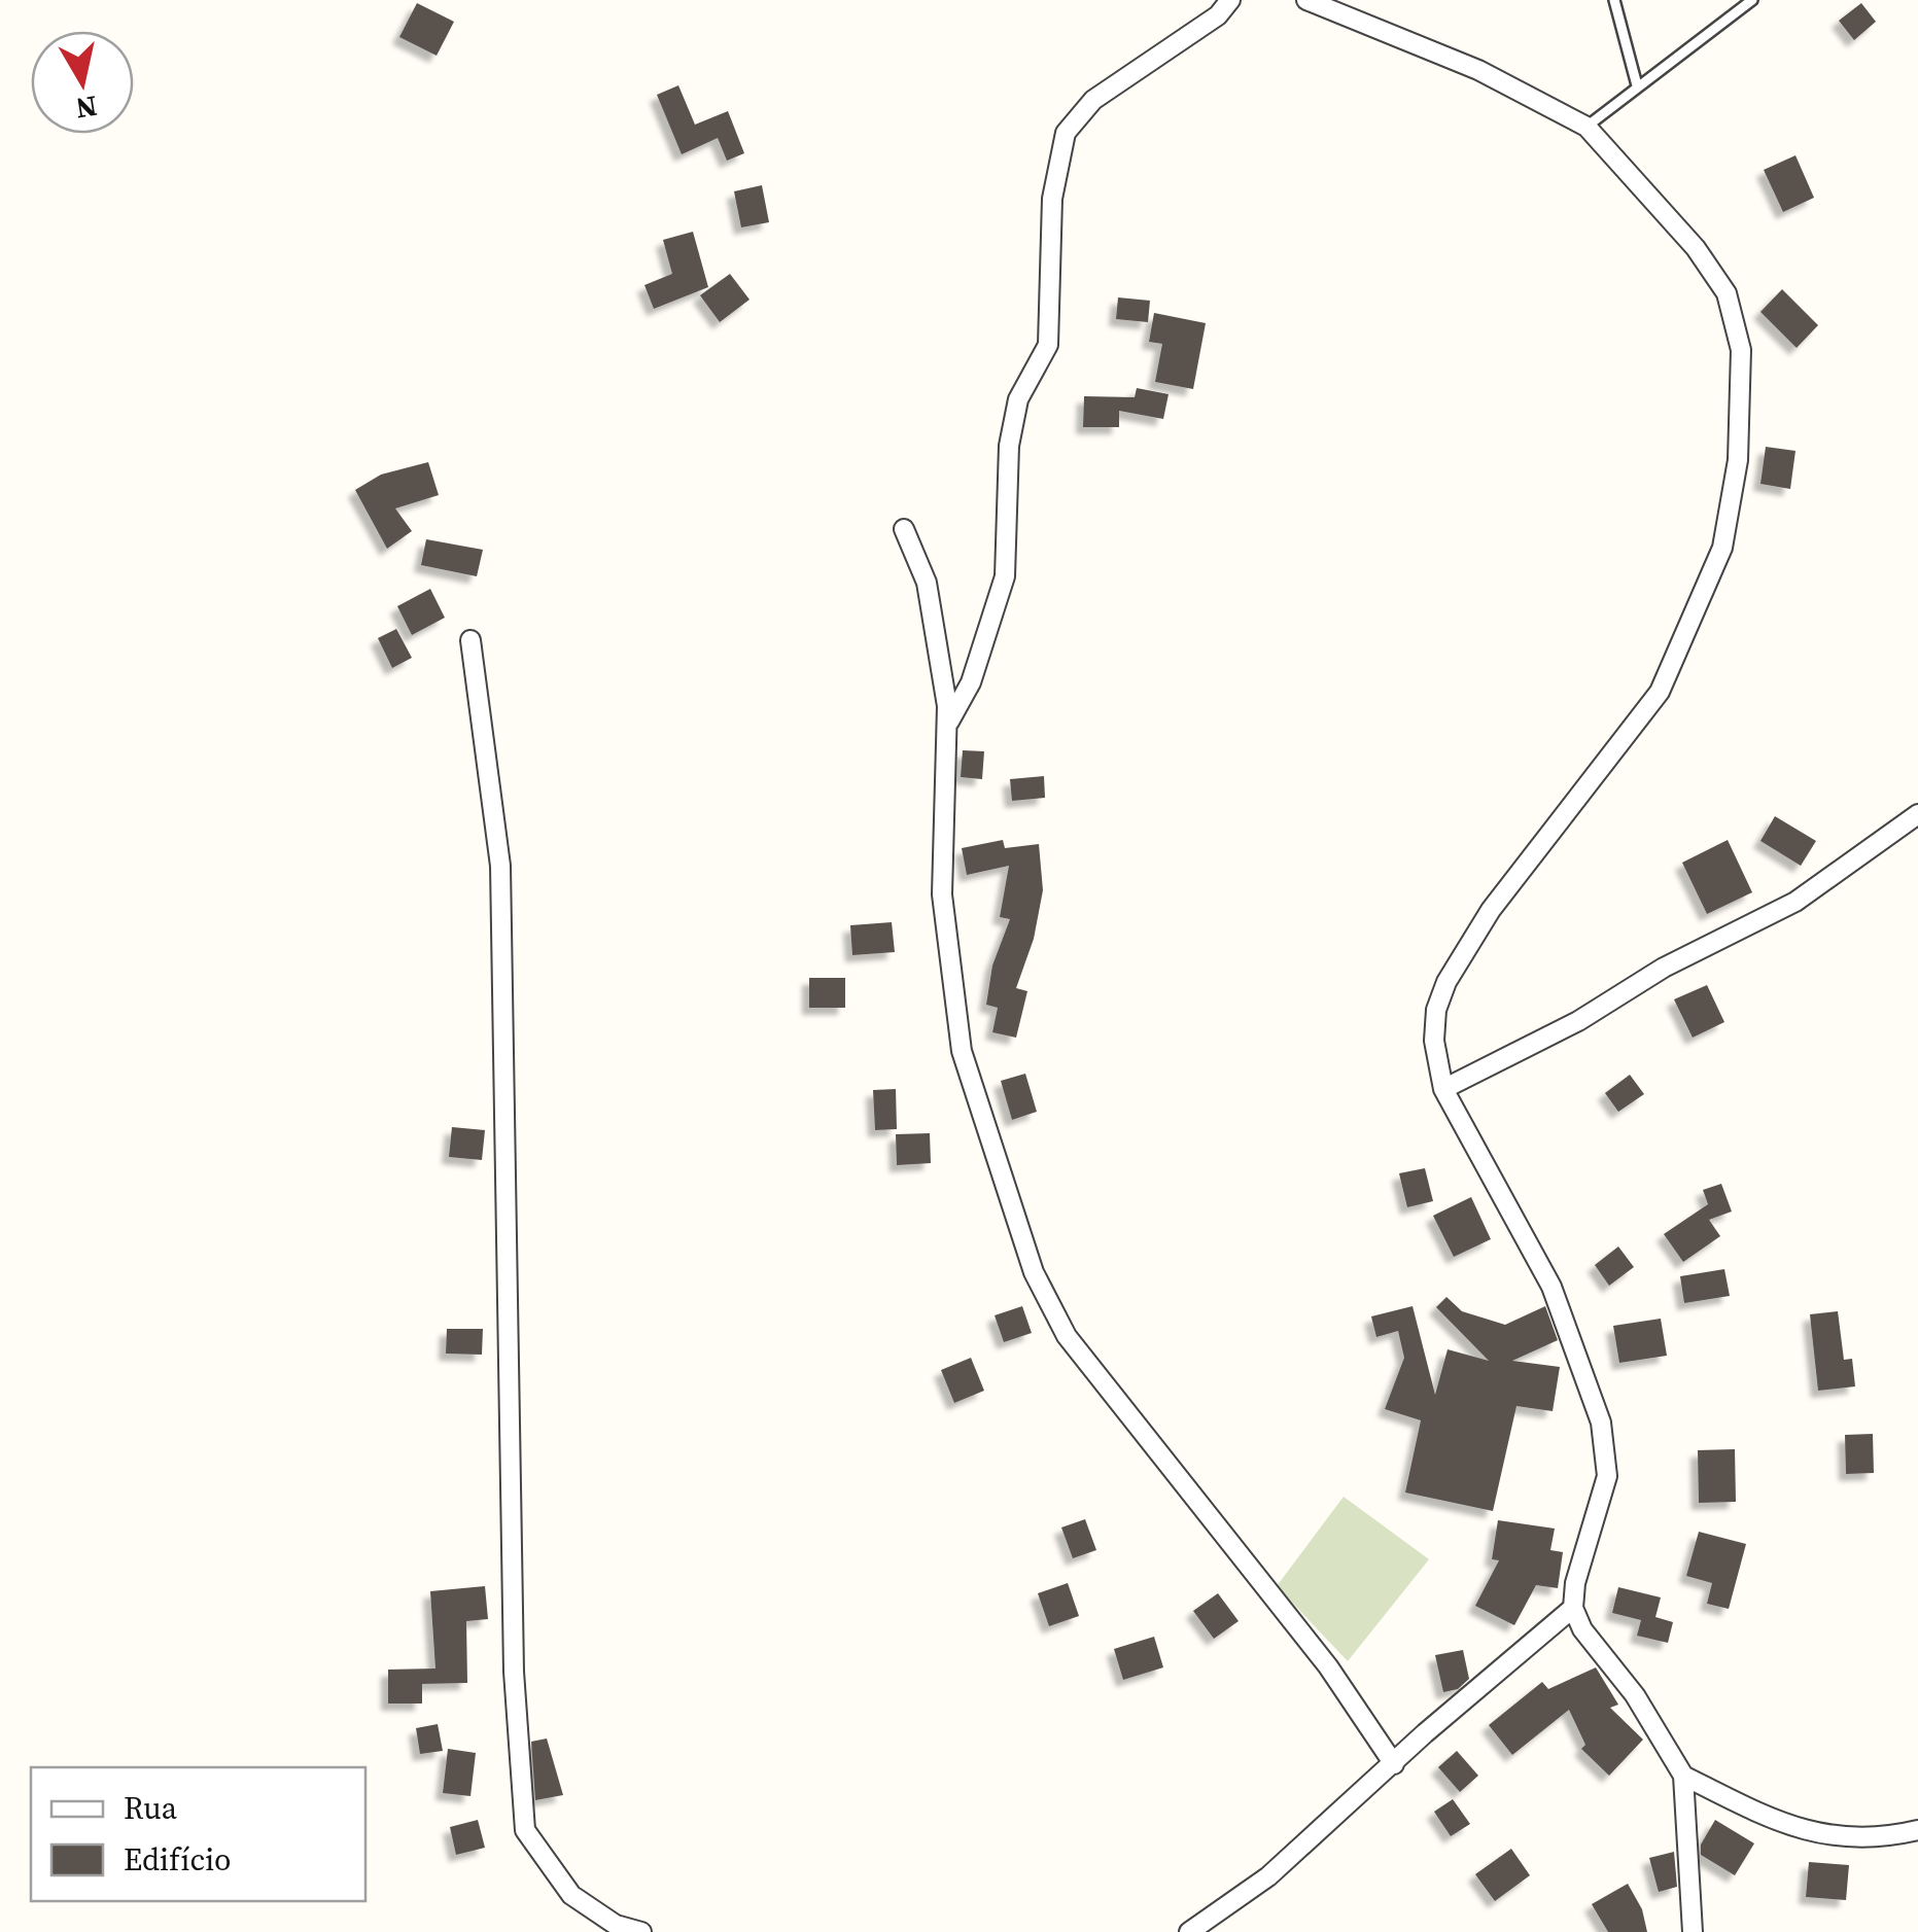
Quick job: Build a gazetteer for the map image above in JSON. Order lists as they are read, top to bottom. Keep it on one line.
{"legend":["Rua","Edifício"],"north":"bottom"}
